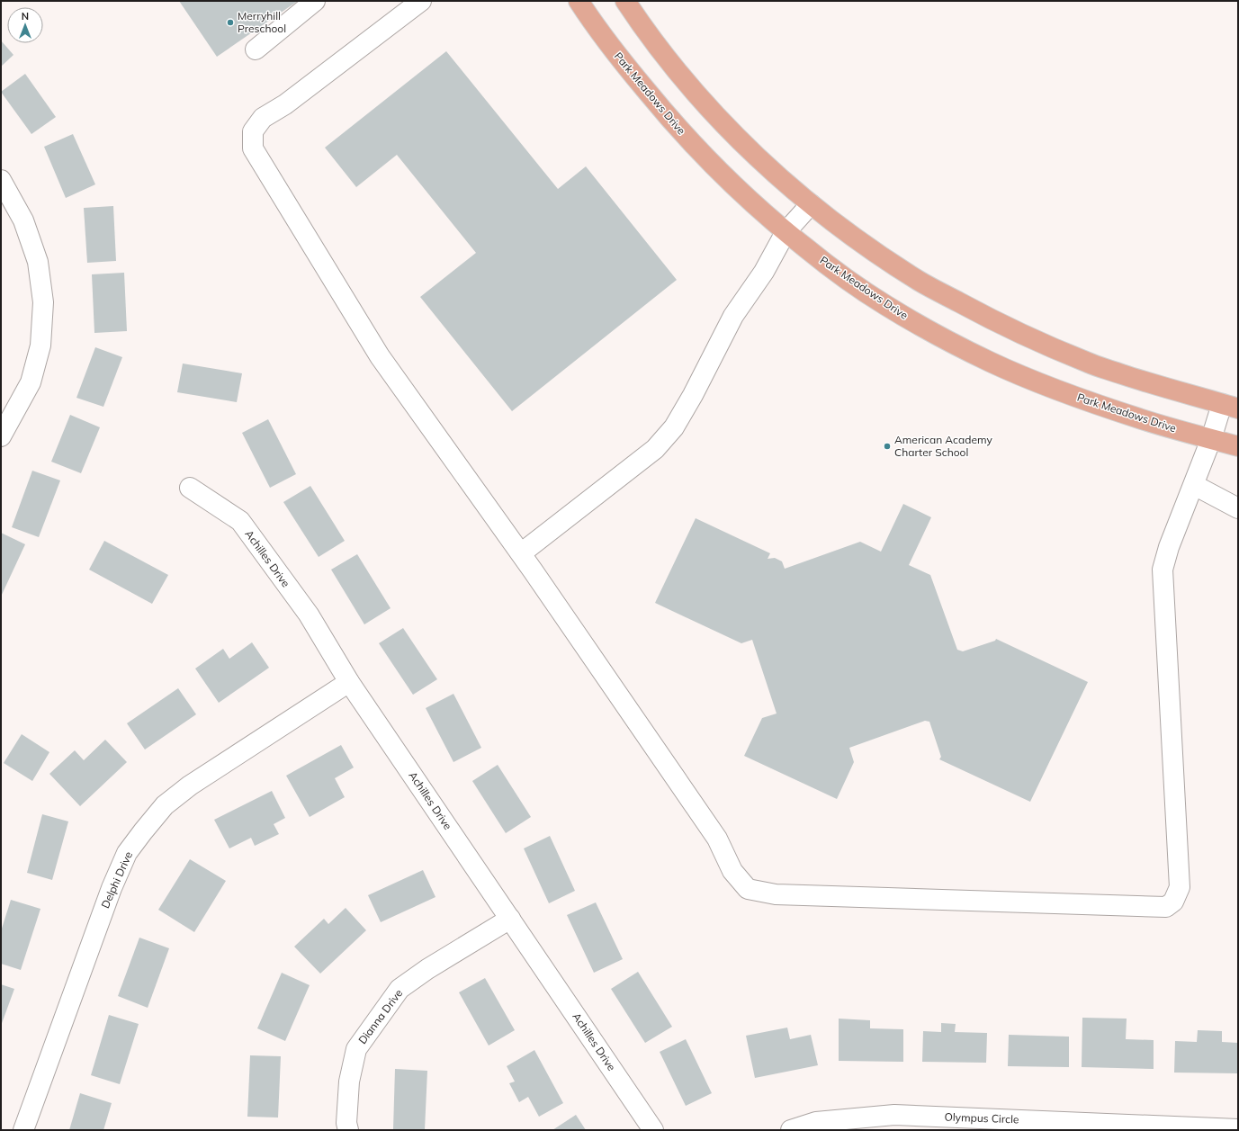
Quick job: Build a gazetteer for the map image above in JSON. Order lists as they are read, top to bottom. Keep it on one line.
{"streets":{"main road":["Park Meadows Drive"],"street":["Achilles Drive","Delphi Drive","Dianna Drive","Olympus Circle"]},"crossings":[["Achilles Drive","Delphi Drive"],["Achilles Drive","Dianna Drive"]],"places":["Merryhill Preschool","American Academy Charter School"],"north":"top"}
